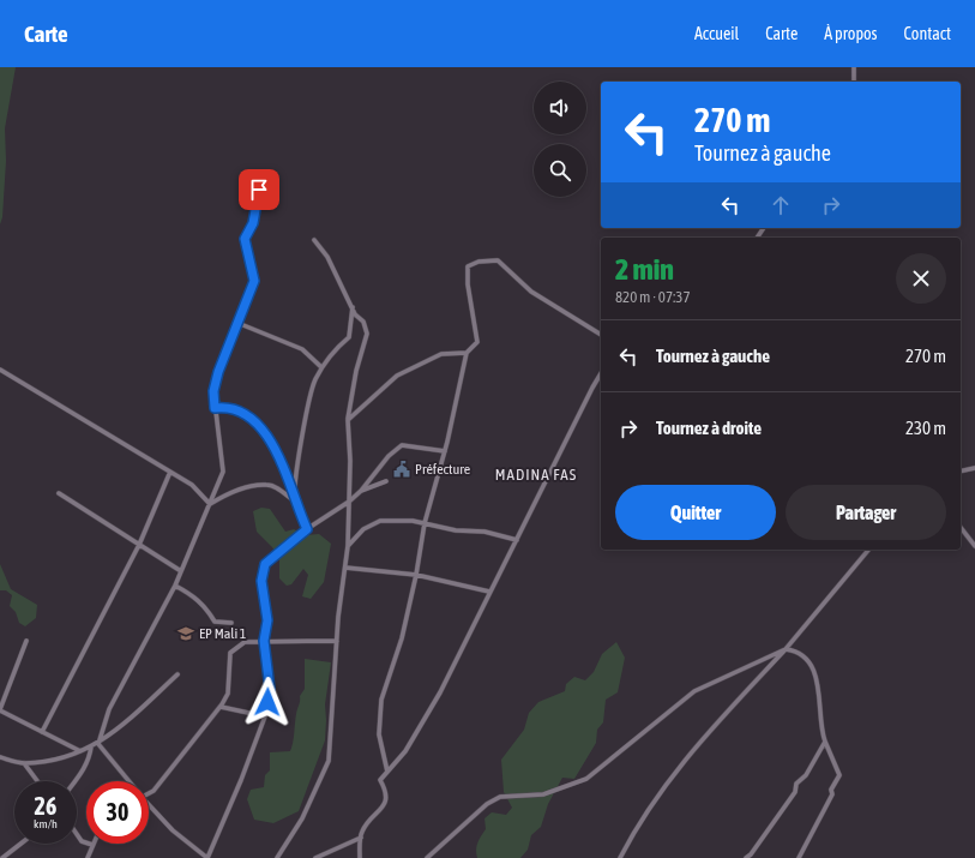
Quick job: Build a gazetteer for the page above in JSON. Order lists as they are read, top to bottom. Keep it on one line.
{"districts":["MADINA FAS"],"places":{"public building":["Préfecture"],"school or university":["EP Mali 1"]},"page":{"header":"Carte","nav":["Accueil","Carte","À propos","Contact"],"turn":["270 m","Tournez à gauche"],"heading":["2 min","820 m · 07:37"],"list":[{"name":"Tournez à gauche","value":"270 m"},{"name":"Tournez à droite","value":"230 m"}],"buttons":["Quitter","Partager"],"speed":"26 km/h","limit":"30"}}
